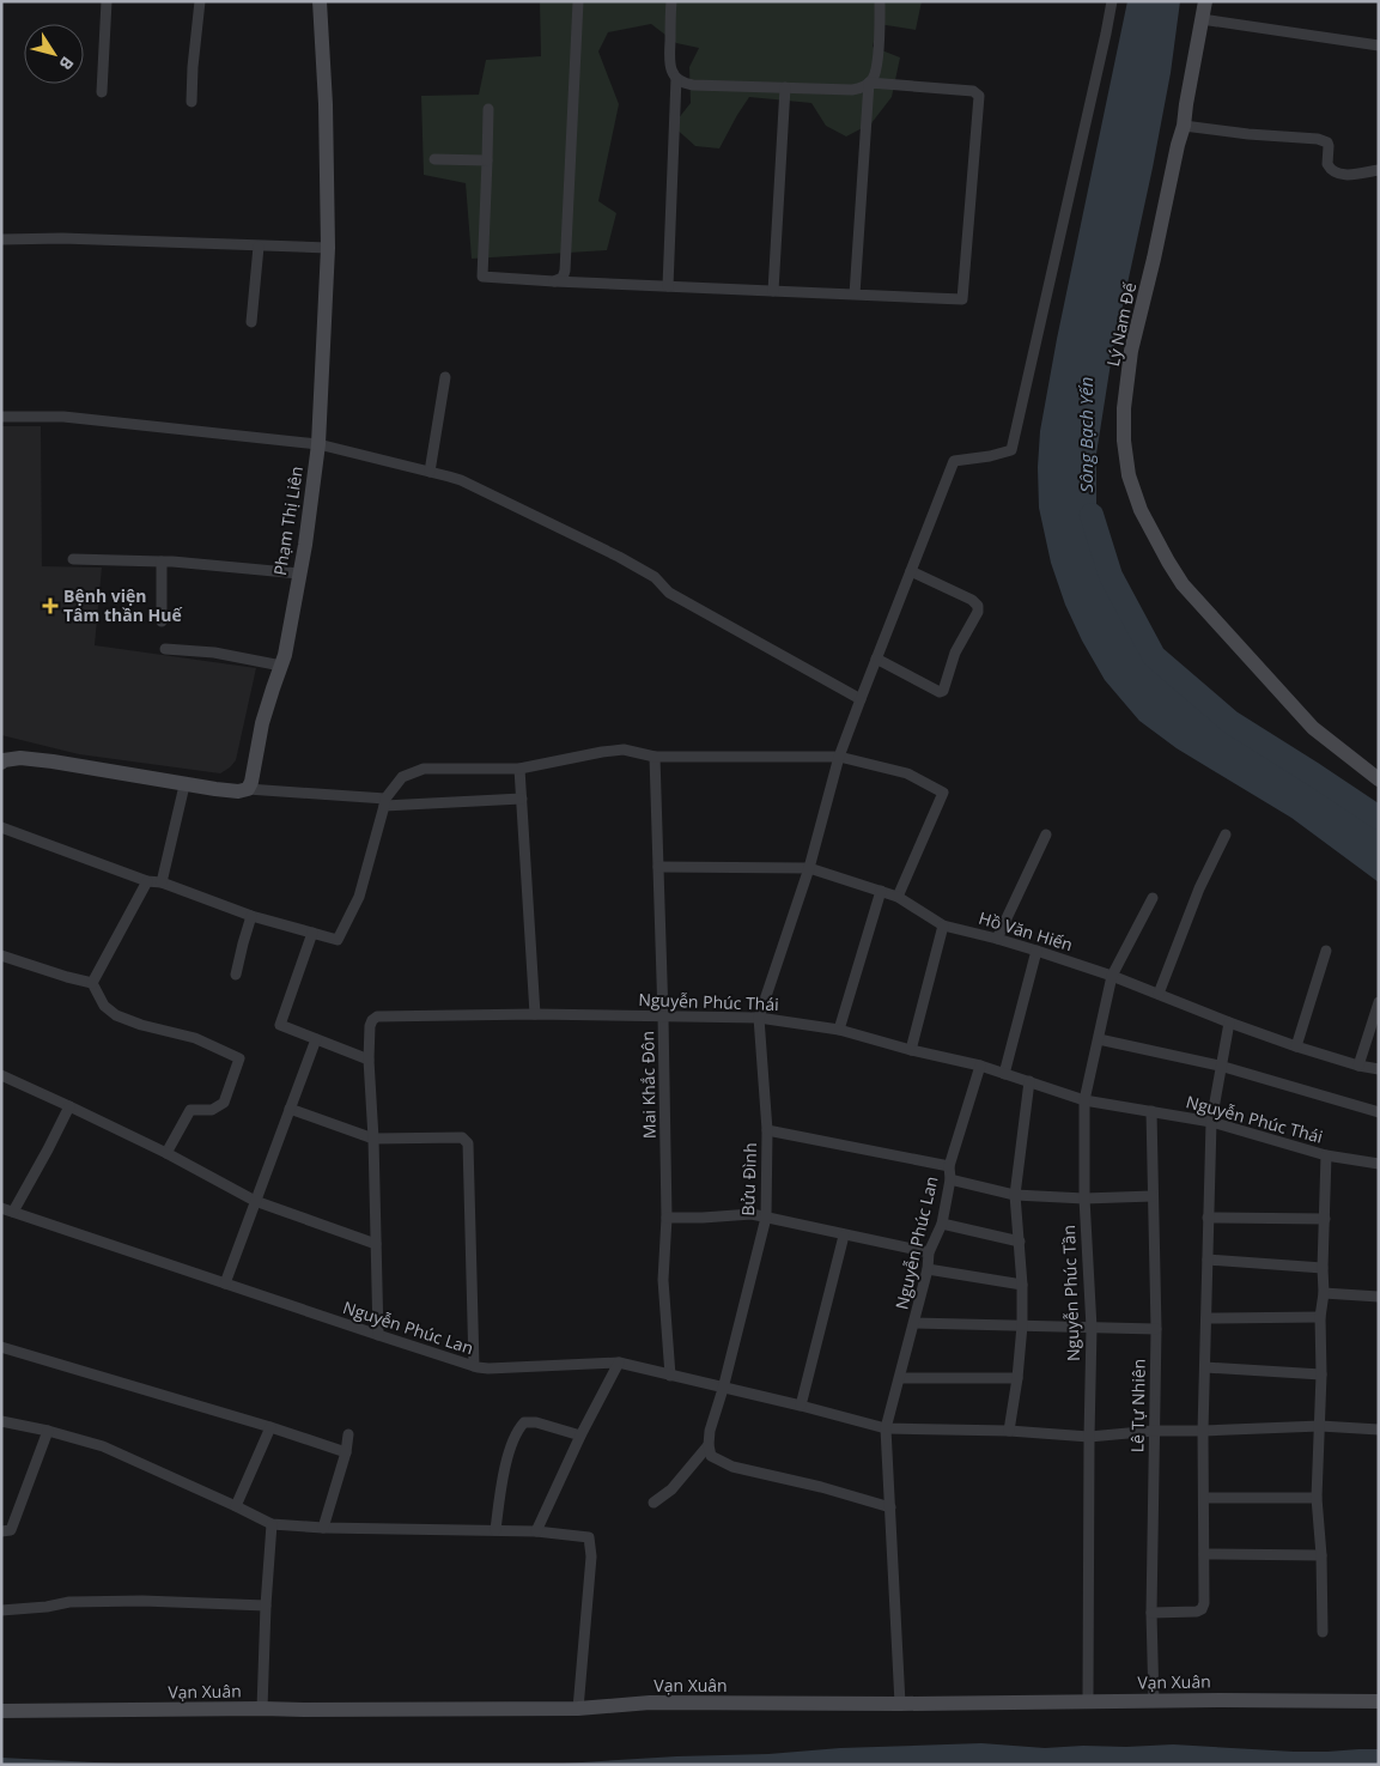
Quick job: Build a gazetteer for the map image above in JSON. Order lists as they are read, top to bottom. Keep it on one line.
{"streets":{"street":["Lý Nam Đế","Phạm Thị Liên","Hồ Văn Hiến","Nguyễn Phúc Thái","Mai Khắc Đôn","Bửu Đình","Nguyễn Phúc Lan","Nguyễn Phúc Tần","Lê Tự Nhiên","Vạn Xuân"]},"crossings":[["Hồ Văn Hiến","Mai Khắc Đôn"],["Hồ Văn Hiến","Bửu Đình"],["Hồ Văn Hiến","Nguyễn Phúc Tần"],["Nguyễn Phúc Thái","Mai Khắc Đôn"],["Nguyễn Phúc Thái","Bửu Đình"],["Nguyễn Phúc Thái","Nguyễn Phúc Lan"],["Nguyễn Phúc Thái","Nguyễn Phúc Tần"],["Nguyễn Phúc Thái","Lê Tự Nhiên"],["Mai Khắc Đôn","Nguyễn Phúc Lan"],["Bửu Đình","Nguyễn Phúc Lan"],["Nguyễn Phúc Lan","Nguyễn Phúc Tần"],["Nguyễn Phúc Lan","Lê Tự Nhiên"],["Nguyễn Phúc Tần","Vạn Xuân"],["Lê Tự Nhiên","Vạn Xuân"]],"water":["Sông Bạch Yến"],"places":{"health":["Bệnh viện Tâm thần Huế"]},"north":"bottom right"}
